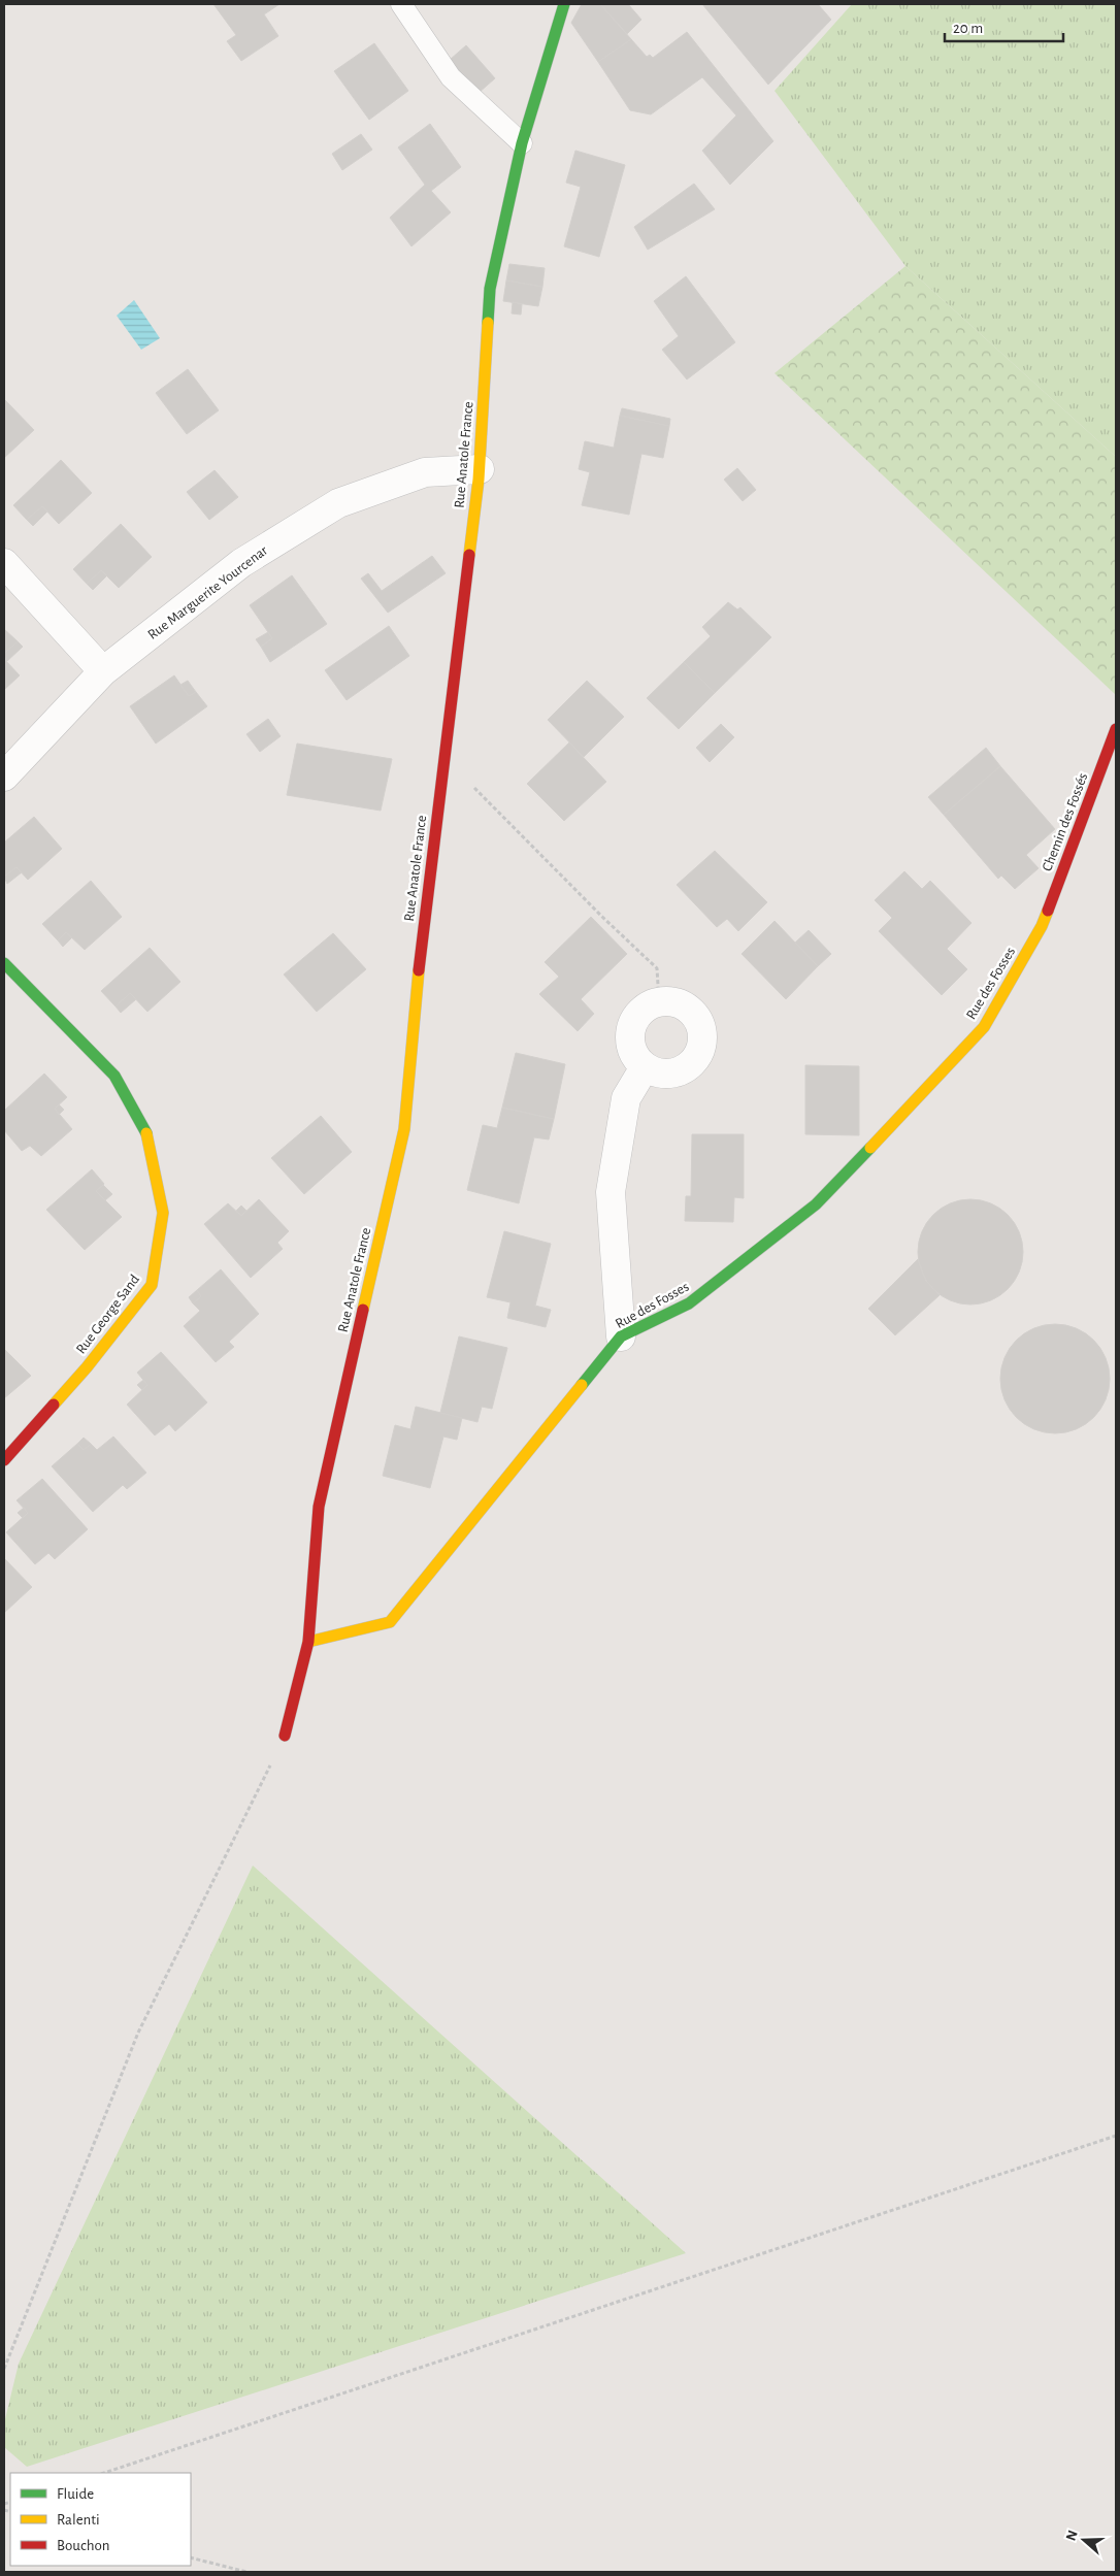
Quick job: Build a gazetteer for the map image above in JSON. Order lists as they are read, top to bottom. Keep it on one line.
{"streets":{"street":["Rue Anatole France","Rue Marguerite Yourcenar","Chemin des Fossés","Rue des Fosses","Rue George Sand"]},"crossings":[["Rue Anatole France","Rue Marguerite Yourcenar"],["Rue Anatole France","Rue des Fosses"],["Chemin des Fossés","Rue des Fosses"]],"legend":["Fluide","Ralenti","Bouchon"],"scale_bar":"20 m","north":"left"}
